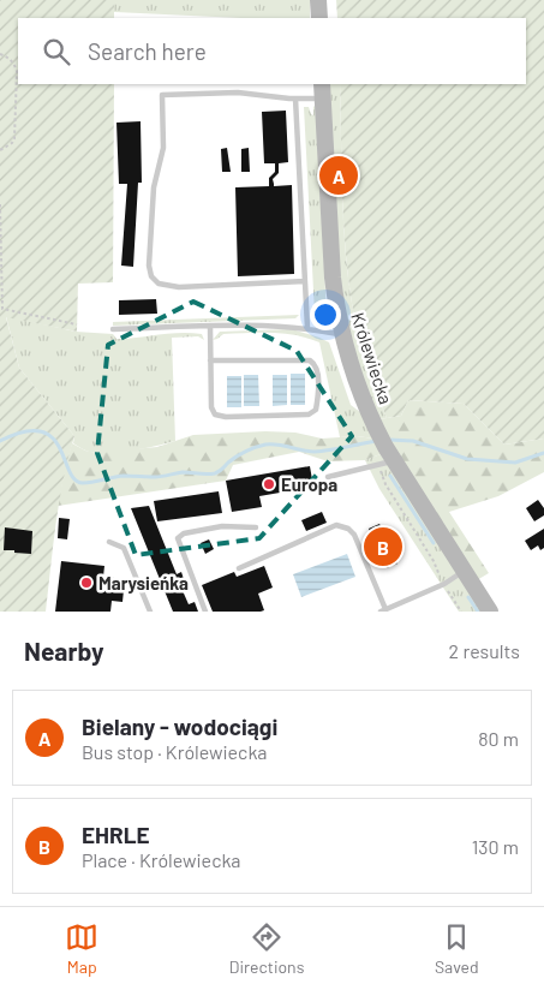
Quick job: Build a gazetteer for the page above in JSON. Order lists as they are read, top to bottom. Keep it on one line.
{"streets":{"main road":["Królewiecka"]},"places":["Europa","Marysieńka"],"page":{"search":"Search here","pins":["A","B"],"heading":["Nearby","2 results"],"list":[{"mark":"A","name":"Bielany - wodociągi","note":"Bus stop · Królewiecka","value":"80 m"},{"mark":"B","name":"EHRLE","note":"Place · Królewiecka","value":"130 m"}],"nav":["Map","Directions","Saved"]}}
